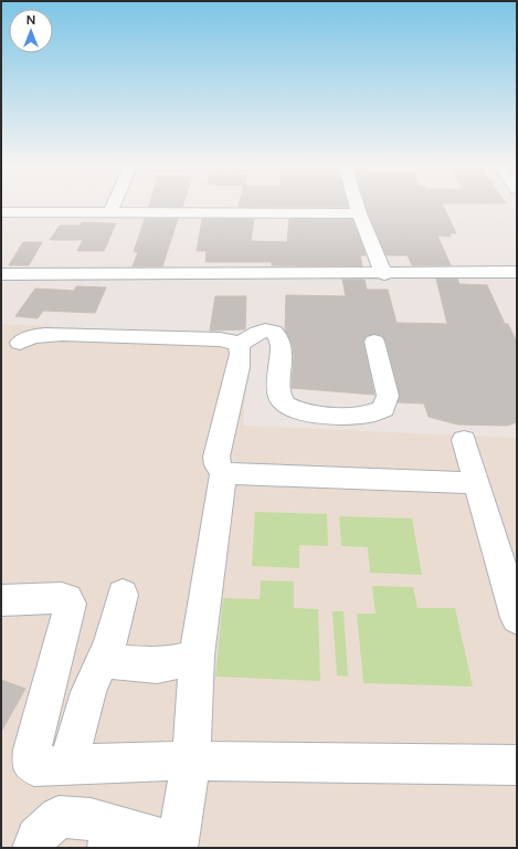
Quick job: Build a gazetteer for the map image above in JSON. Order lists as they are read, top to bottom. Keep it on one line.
{"north":"top"}
